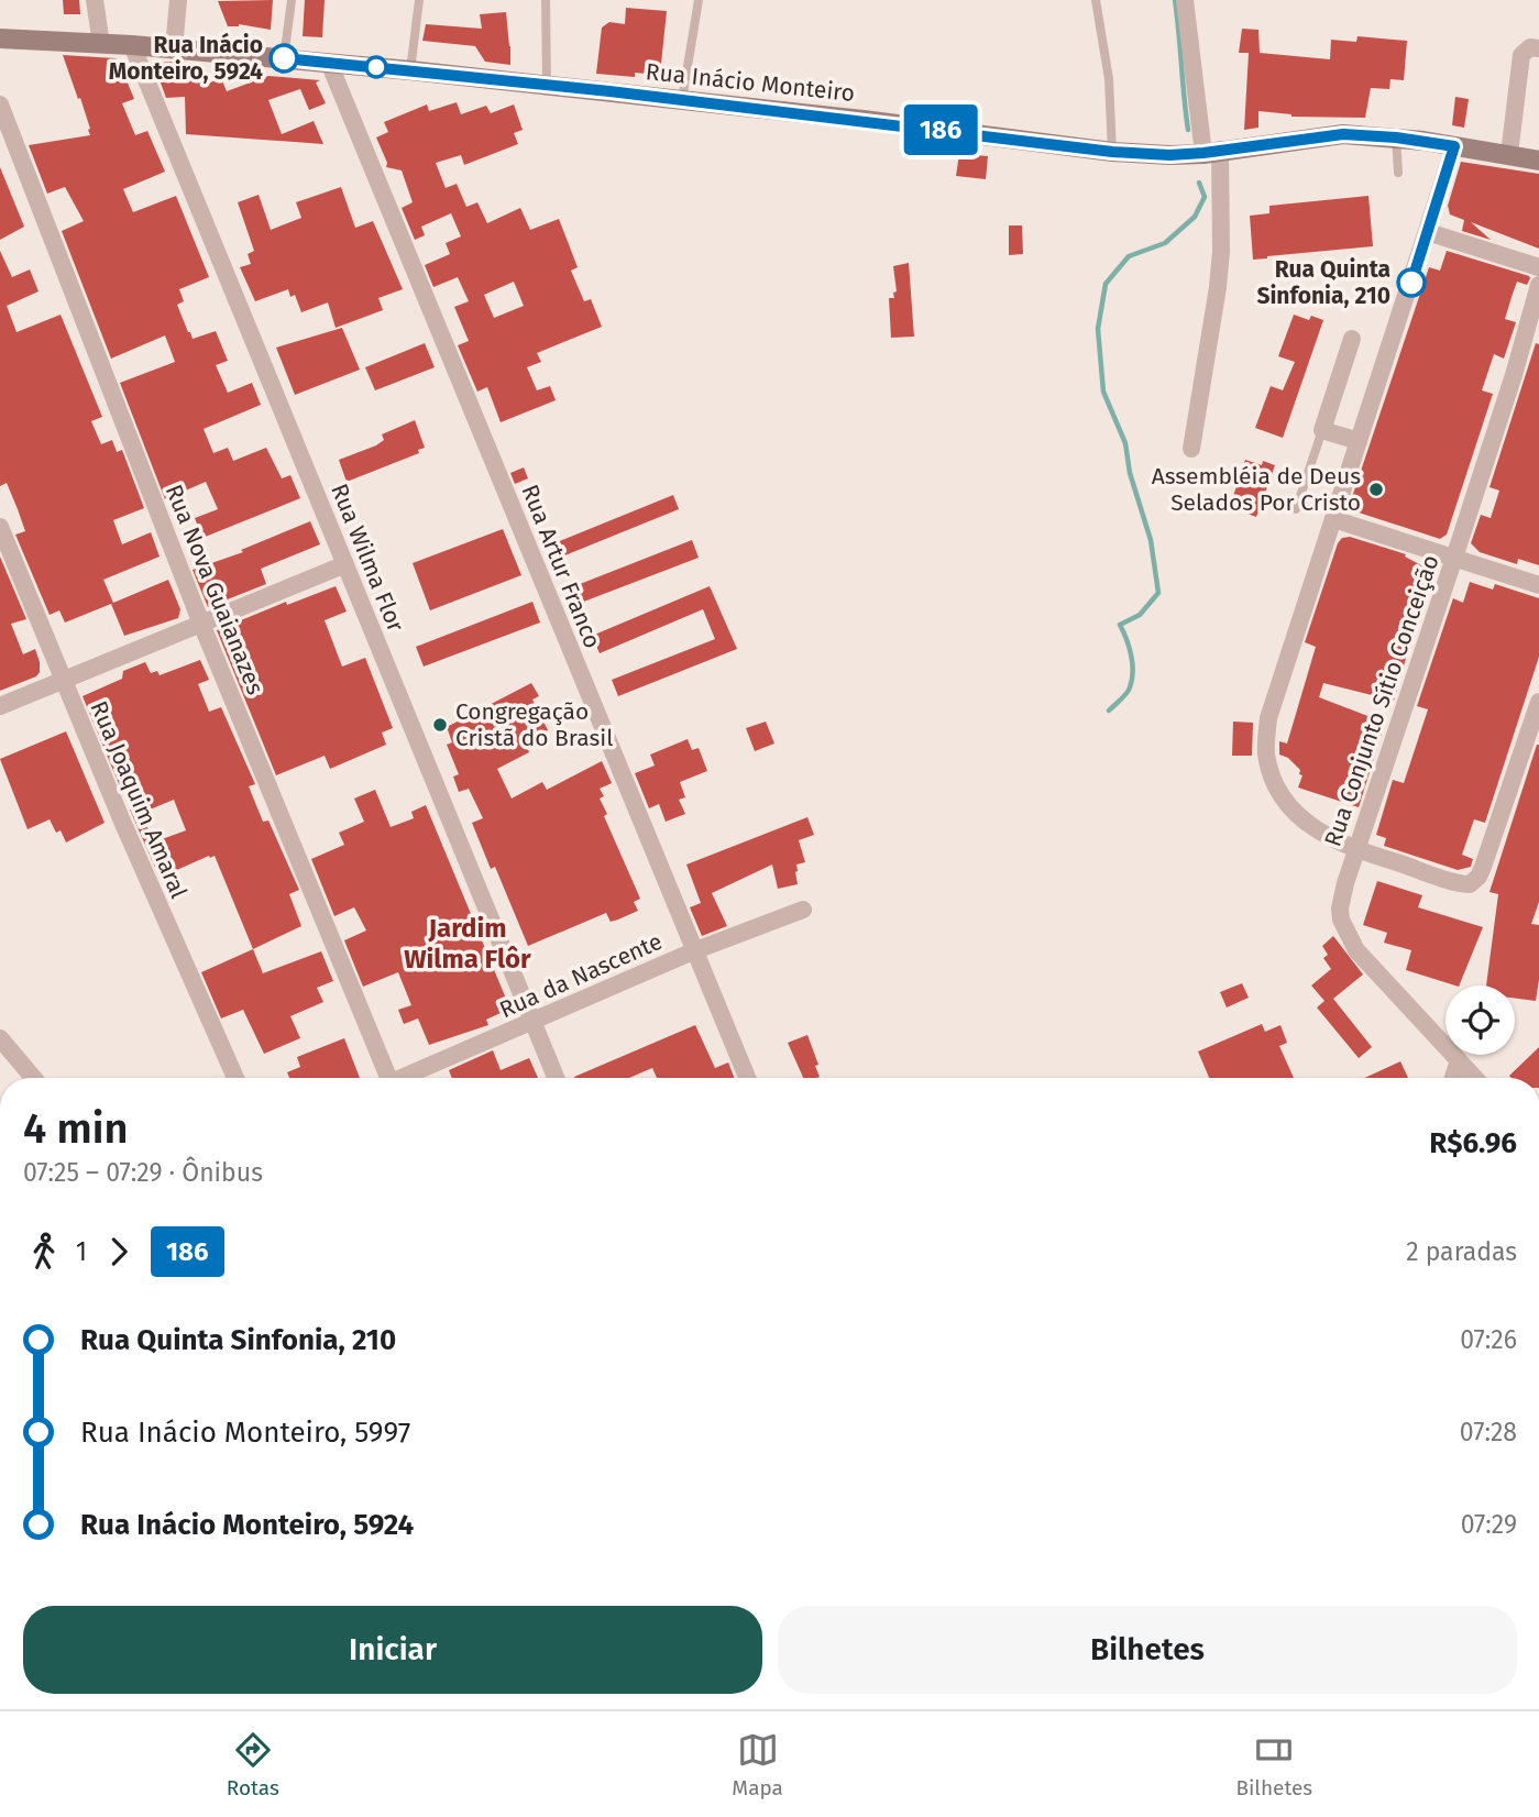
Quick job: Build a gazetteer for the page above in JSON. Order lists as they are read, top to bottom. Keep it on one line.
{"streets":{"street":["Rua Inácio Monteiro","Rua Wilma Flor","Rua Artur Franco","Rua Nova Guaianazes","Rua Conjunto Sítio Conceição","Rua Joaquim Amaral","Rua da Nascente"]},"crossings":[["Rua Inácio Monteiro","Rua Wilma Flor"],["Rua Inácio Monteiro","Rua Artur Franco"],["Rua Wilma Flor","Rua da Nascente"],["Rua Artur Franco","Rua da Nascente"]],"districts":["Jardim Wilma Flôr"],"places":["Rua Inácio Monteiro, 5924","Rua Quinta Sinfonia, 210","Assembléia de Deus Selados Por Cristo","Congregação Cristã do Brasil"],"lines":["bus line 186"],"page":{"on_map":"186","heading":["4 min","07:25 – 07:29 · Ônibus","R$6.96"],"legs":["1","186","2 paradas"],"list":[{"name":"Rua Quinta Sinfonia, 210","value":"07:26"},{"name":"Rua Inácio Monteiro, 5997","value":"07:28"},{"name":"Rua Inácio Monteiro, 5924","value":"07:29"}],"buttons":["Iniciar","Bilhetes"],"tabs":["Rotas","Mapa","Bilhetes"]}}
